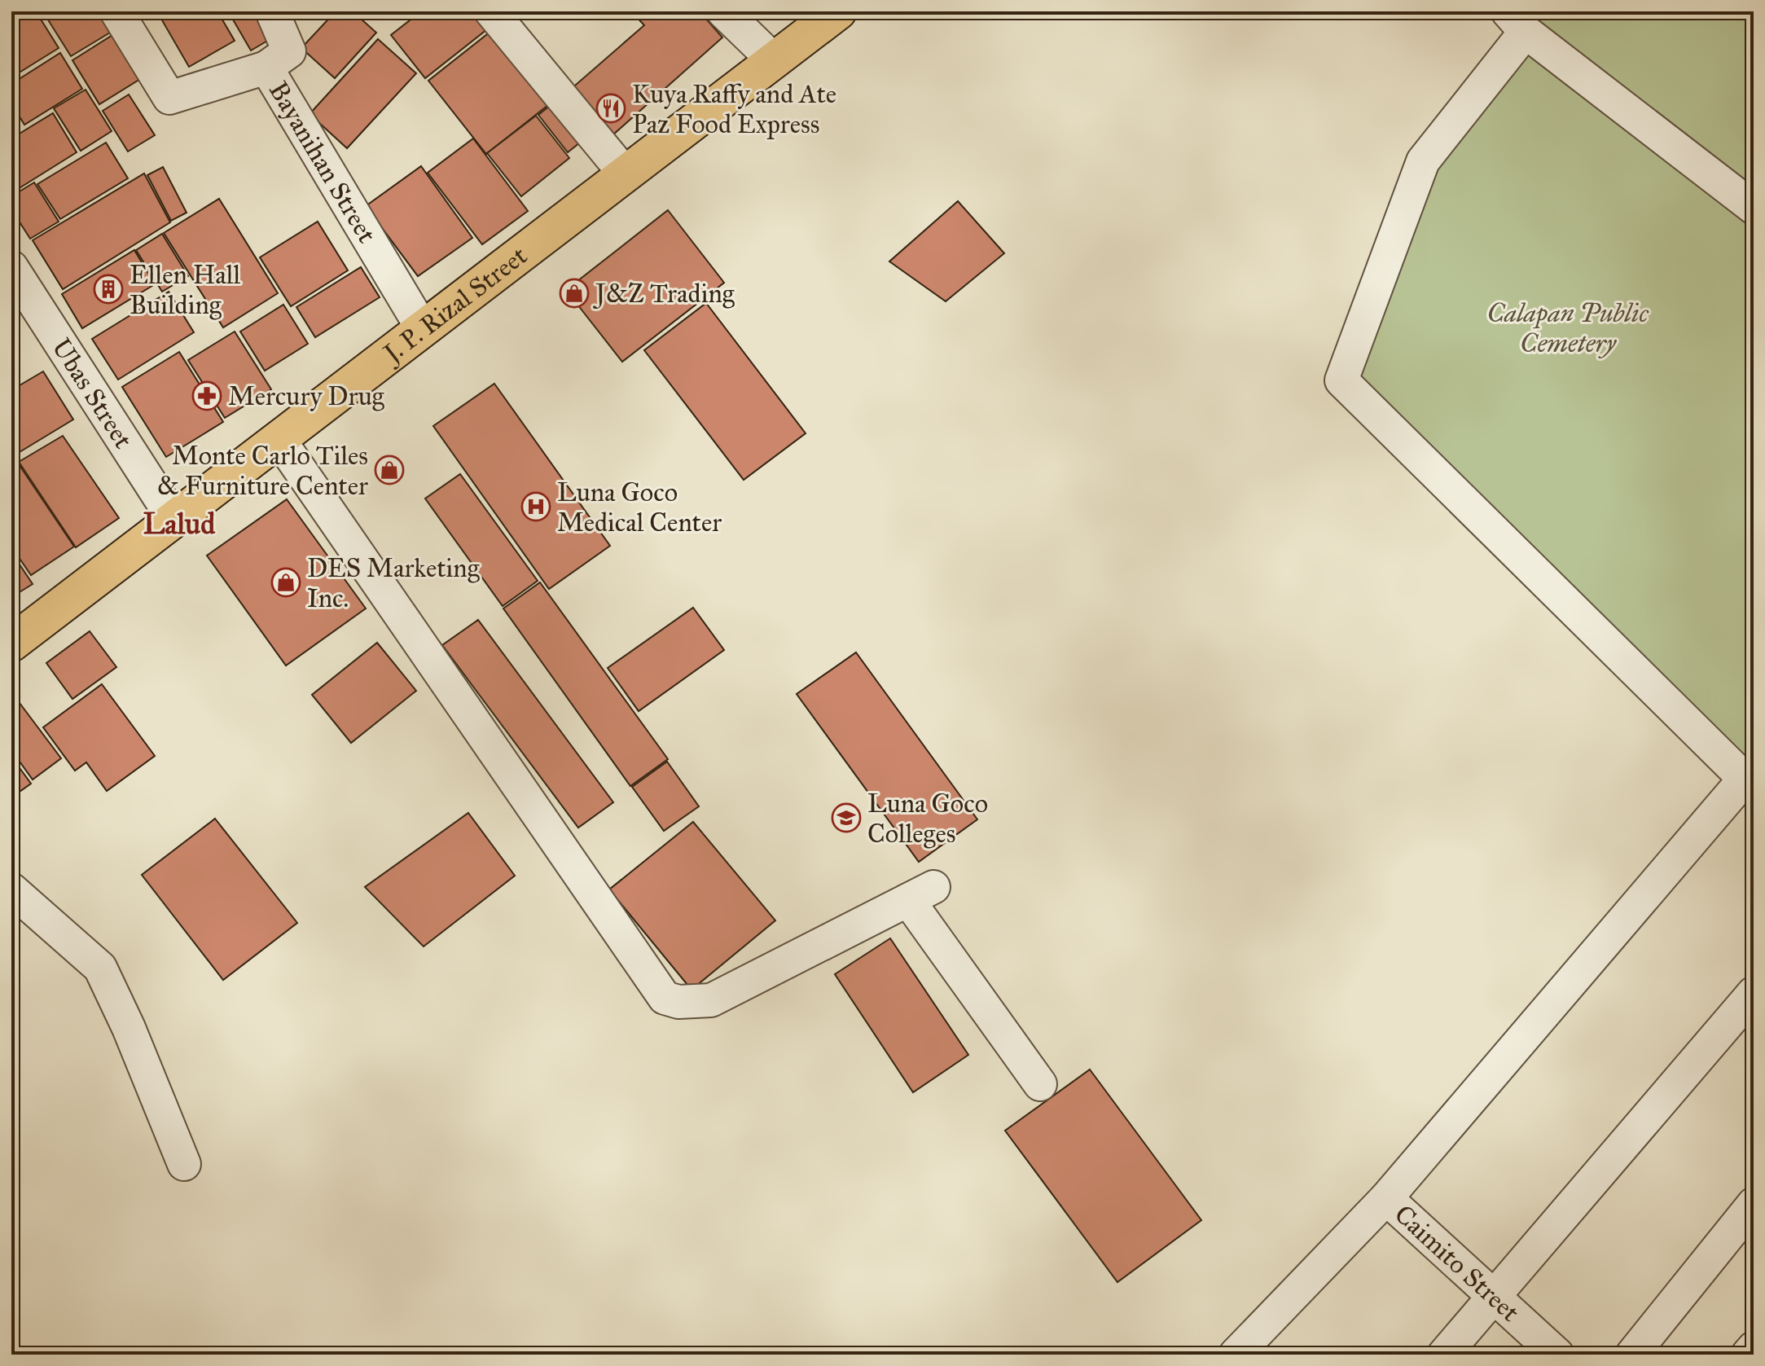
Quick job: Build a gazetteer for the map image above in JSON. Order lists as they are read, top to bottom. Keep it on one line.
{"streets":{"highway":["J. P. Rizal Street"],"street":["Bayanihan Street","Ubas Street","Caimito Street"]},"crossings":[["Bayanihan Street","J. P. Rizal Street"],["J. P. Rizal Street","Ubas Street"]],"districts":["Lalud"],"parks":["Calapan Public Cemetery"],"places":{"restaurant":["Kuya Raffy and Ate Paz Food Express"],"building":["Ellen Hall Building"],"shop":["J&Z Trading","Monte Carlo Tiles & Furniture Center","DES Marketing Inc."],"pharmacy":["Mercury Drug"],"hospital":["Luna Goco Medical Center"],"school or university":["Luna Goco Colleges"]}}
